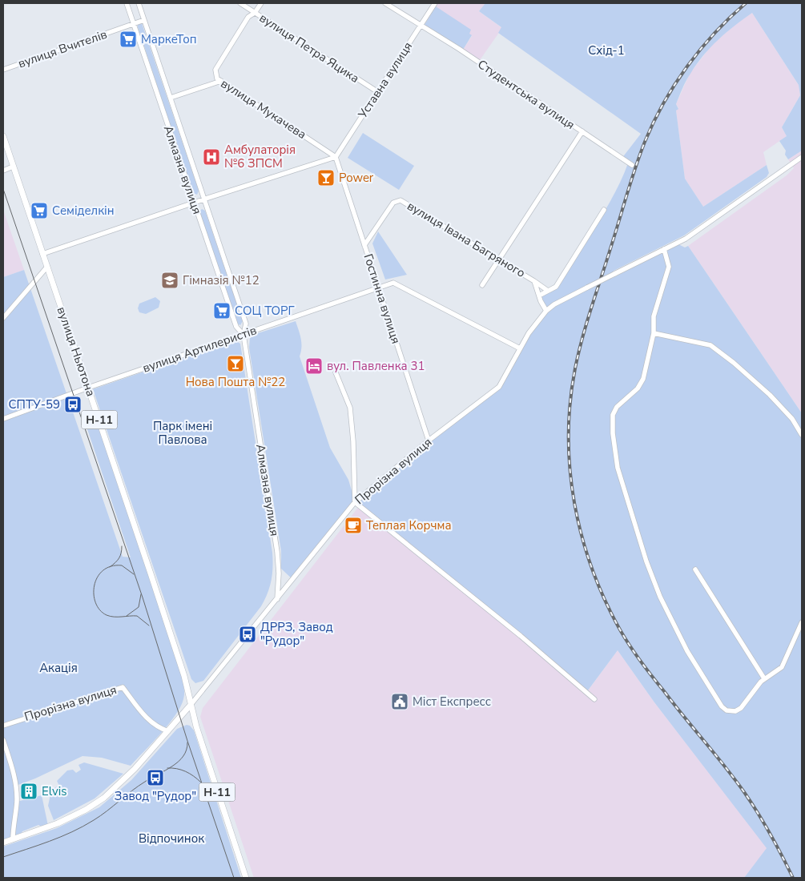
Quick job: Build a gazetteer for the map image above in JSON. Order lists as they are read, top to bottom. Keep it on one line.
{"streets":{"main road":["вулиця Ньютона","Н-11","Прорізна вулиця"],"street":["вулиця Петра Яцика","вулиця Вчителів","Уставна вулиця","Студентська вулиця","вулиця Мукачева","Алмазна вулиця","вулиця Івана Багряного","Гостинна вулиця","вулиця Артилеристів"]},"crossings":[["вулиця Петра Яцика","Уставна вулиця"],["вулиця Петра Яцика","вулиця Мукачева"],["вулиця Вчителів","Алмазна вулиця"],["Уставна вулиця","Студентська вулиця"],["Уставна вулиця","вулиця Мукачева"],["Уставна вулиця","Гостинна вулиця"],["вулиця Мукачева","Гостинна вулиця"],["Алмазна вулиця","вулиця Артилеристів"],["Алмазна вулиця","Прорізна вулиця"],["вулиця Івана Багряного","Гостинна вулиця"],["вулиця Івана Багряного","Прорізна вулиця"],["Гостинна вулиця","вулиця Артилеристів"],["Гостинна вулиця","Прорізна вулиця"],["вулиця Артилеристів","вулиця Ньютона"],["вулиця Артилеристів","Прорізна вулиця"],["вулиця Ньютона","Н-11"],["вулиця Ньютона","Прорізна вулиця"],["Н-11","Прорізна вулиця"]],"parks":["Схід-1","Парк імені Павлова","Акація","Відпочинок"],"places":{"supermarket":["МаркеТоп","Семіделкін","СОЦ ТОРГ"],"hospital":["Амбулаторія №6 ЗПСМ"],"bar":["Power","Нова Пошта №22"],"school or university":["Гімназія №12"],"hotel":["вул. Павленка 31"],"bus stop":["СПТУ-59","ДРРЗ, Завод \"Рудор\"","Завод \"Рудор\""],"cafe":["Теплая Корчма"],"public building":["Міст Експресс"],"building":["Elvis"]}}
